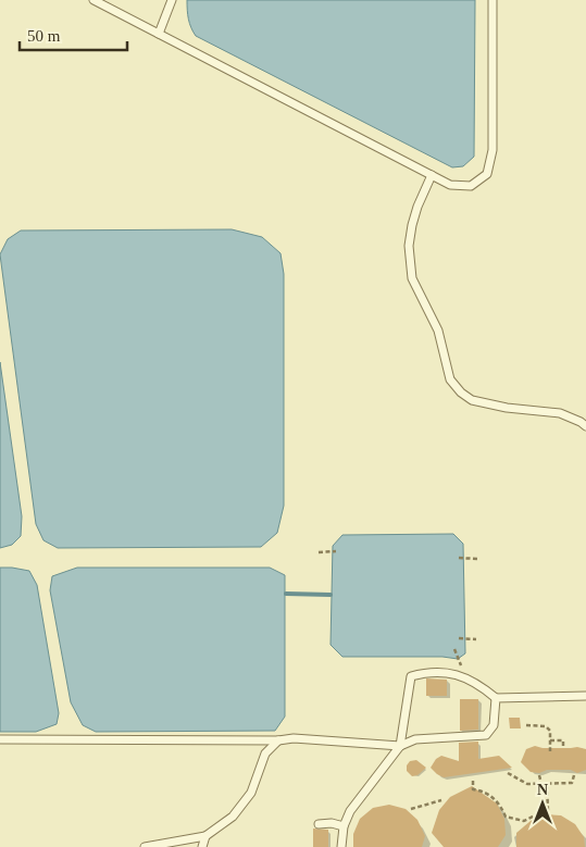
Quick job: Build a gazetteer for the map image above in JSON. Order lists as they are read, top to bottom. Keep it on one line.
{"scale_bar":"50 m","north":"top"}
